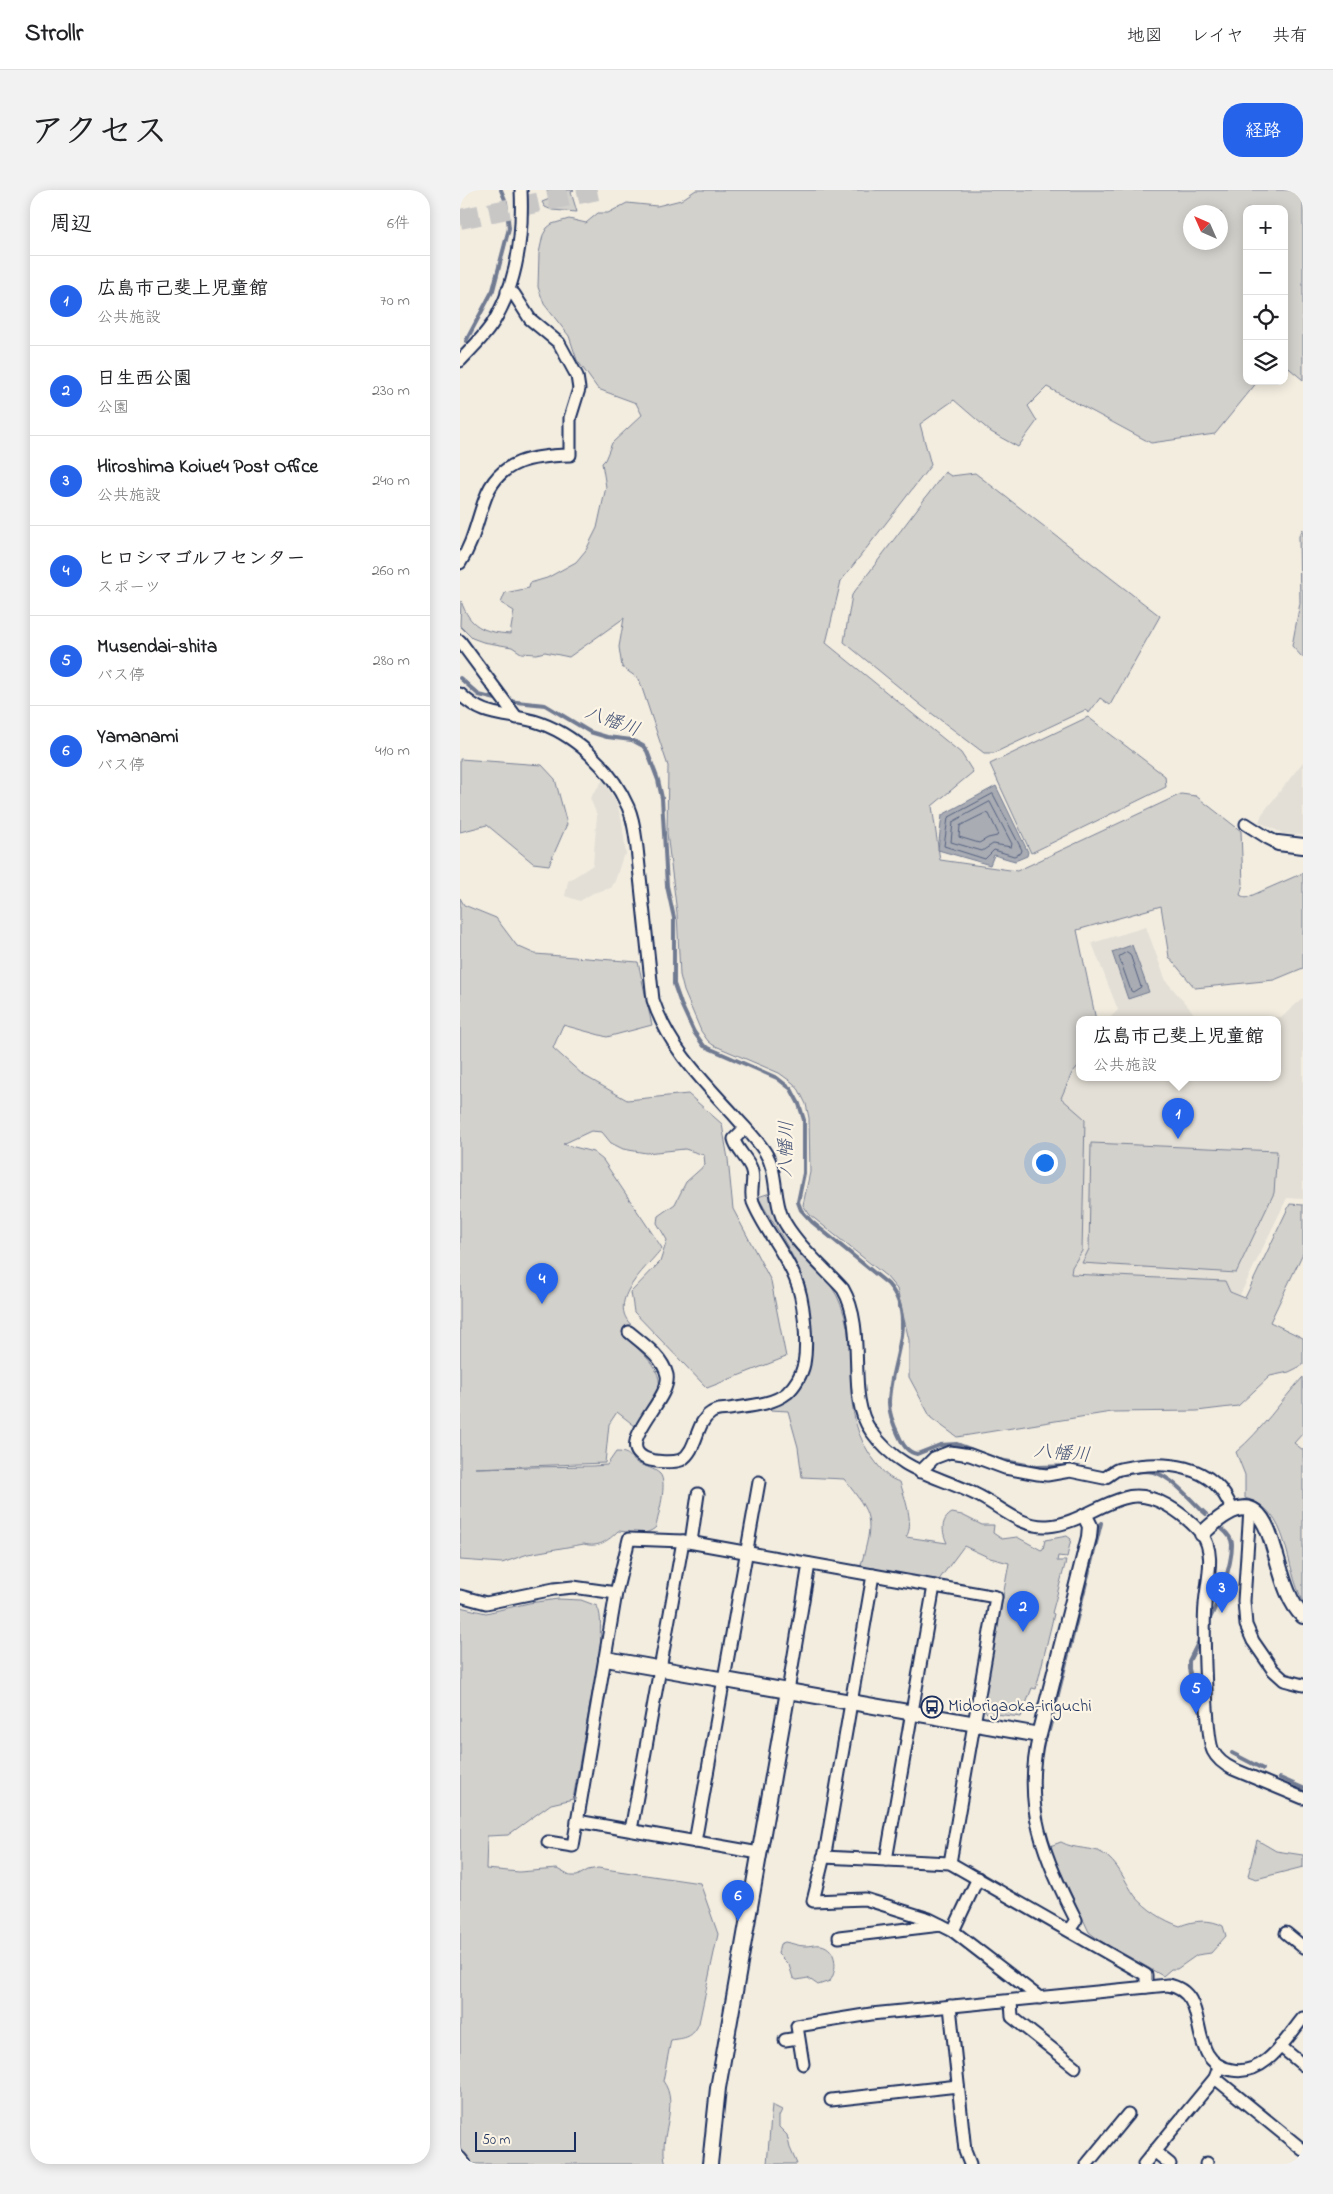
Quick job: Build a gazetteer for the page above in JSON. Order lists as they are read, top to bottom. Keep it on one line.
{"water":["八幡川"],"places":{"bus stop":["Midorigaoka-iriguchi"]},"scale_bar":"50 m","north":"top left","page":{"header":"Strollr","nav":["地図","レイヤ","共有"],"title":"アクセス","buttons":"経路","heading":["周辺","6件"],"map_buttons":["+","−"],"list":[{"mark":"1","name":"広島市己斐上児童館","note":"公共施設","value":"70 m"},{"mark":"2","name":"日生西公園","note":"公園","value":"230 m"},{"mark":"3","name":"Hiroshima Koiue4 Post Office","note":"公共施設","value":"240 m"},{"mark":"4","name":"ヒロシマゴルフセンター","note":"スポーツ","value":"260 m"},{"mark":"5","name":"Musendai-shita","note":"バス停","value":"280 m"},{"mark":"6","name":"Yamanami","note":"バス停","value":"410 m"}],"popup":["広島市己斐上児童館","公共施設"],"pins":["1","4","3","2","5","6"],"scale":"50 m"}}
